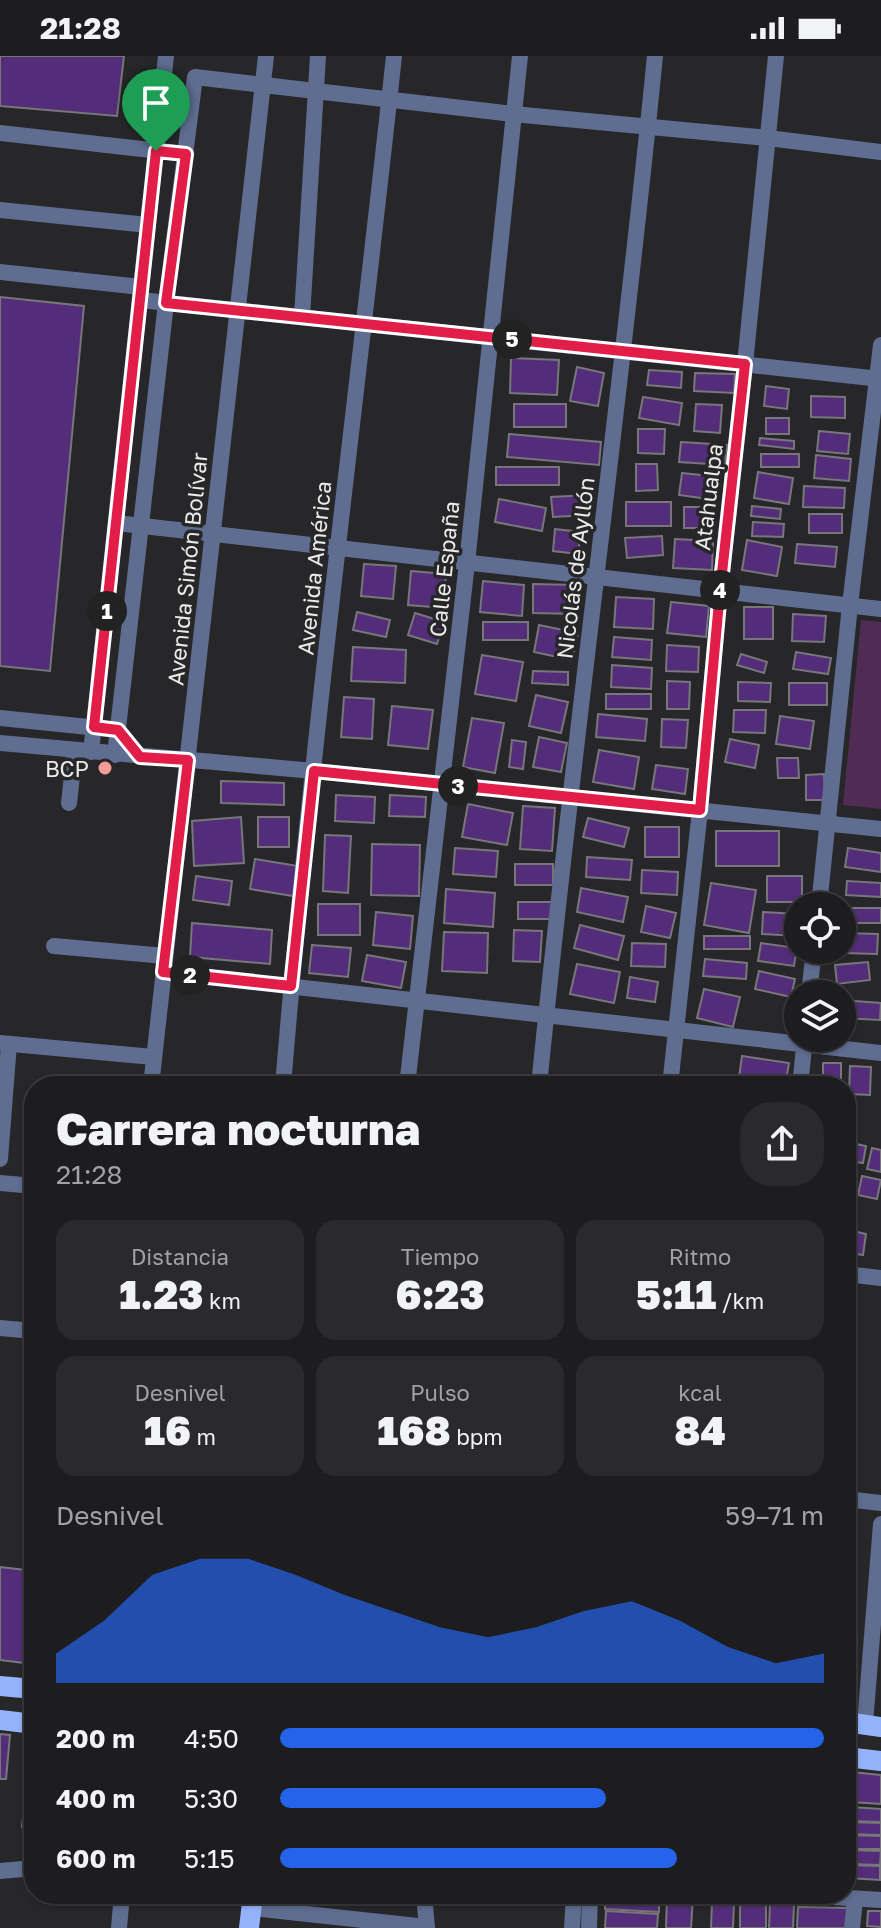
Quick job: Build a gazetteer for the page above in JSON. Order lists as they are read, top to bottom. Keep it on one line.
{"streets":{"street":["Atahualpa","Avenida América","Nicolás de Ayllón","Avenida Simón Bolívar","Calle España"]},"places":["BCP"],"page":{"status":"21:28","pins":["5","4","1","3","2"],"heading":["Carrera nocturna","21:28"],"stats":[["Distancia","1.23 km"],["Tiempo","6:23"],["Ritmo","5:11 /km"],["Desnivel","16 m"],["Pulso","168 bpm"],["kcal","84"]],"chart":["Desnivel","59–71 m"],"list":[{"name":"200 m","note":"4:50"},{"name":"400 m","note":"5:30"},{"name":"600 m","note":"5:15"}]}}
